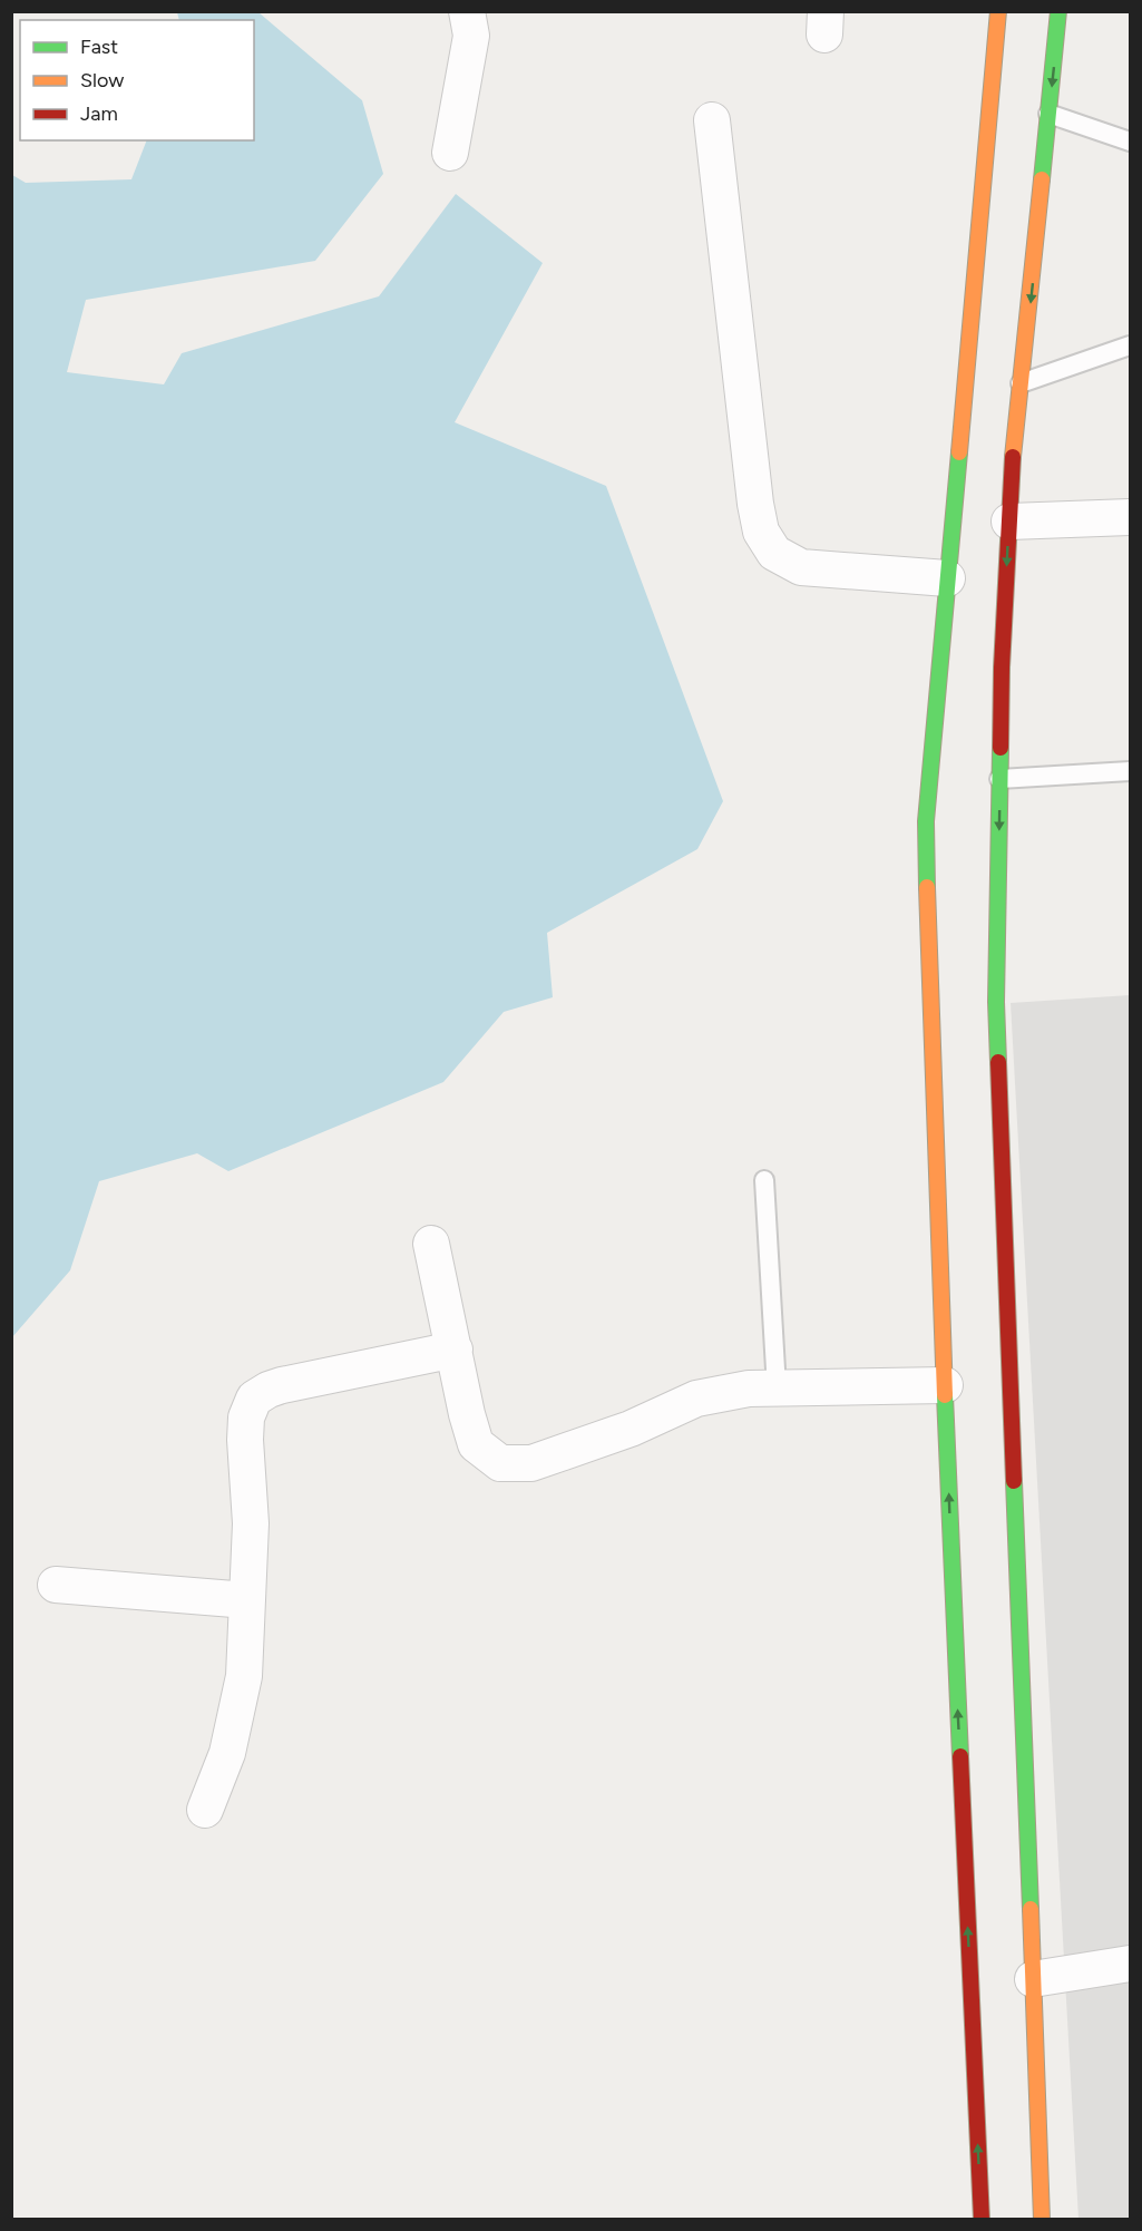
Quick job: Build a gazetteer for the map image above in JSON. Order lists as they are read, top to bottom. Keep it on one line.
{"legend":["Fast","Slow","Jam"]}
